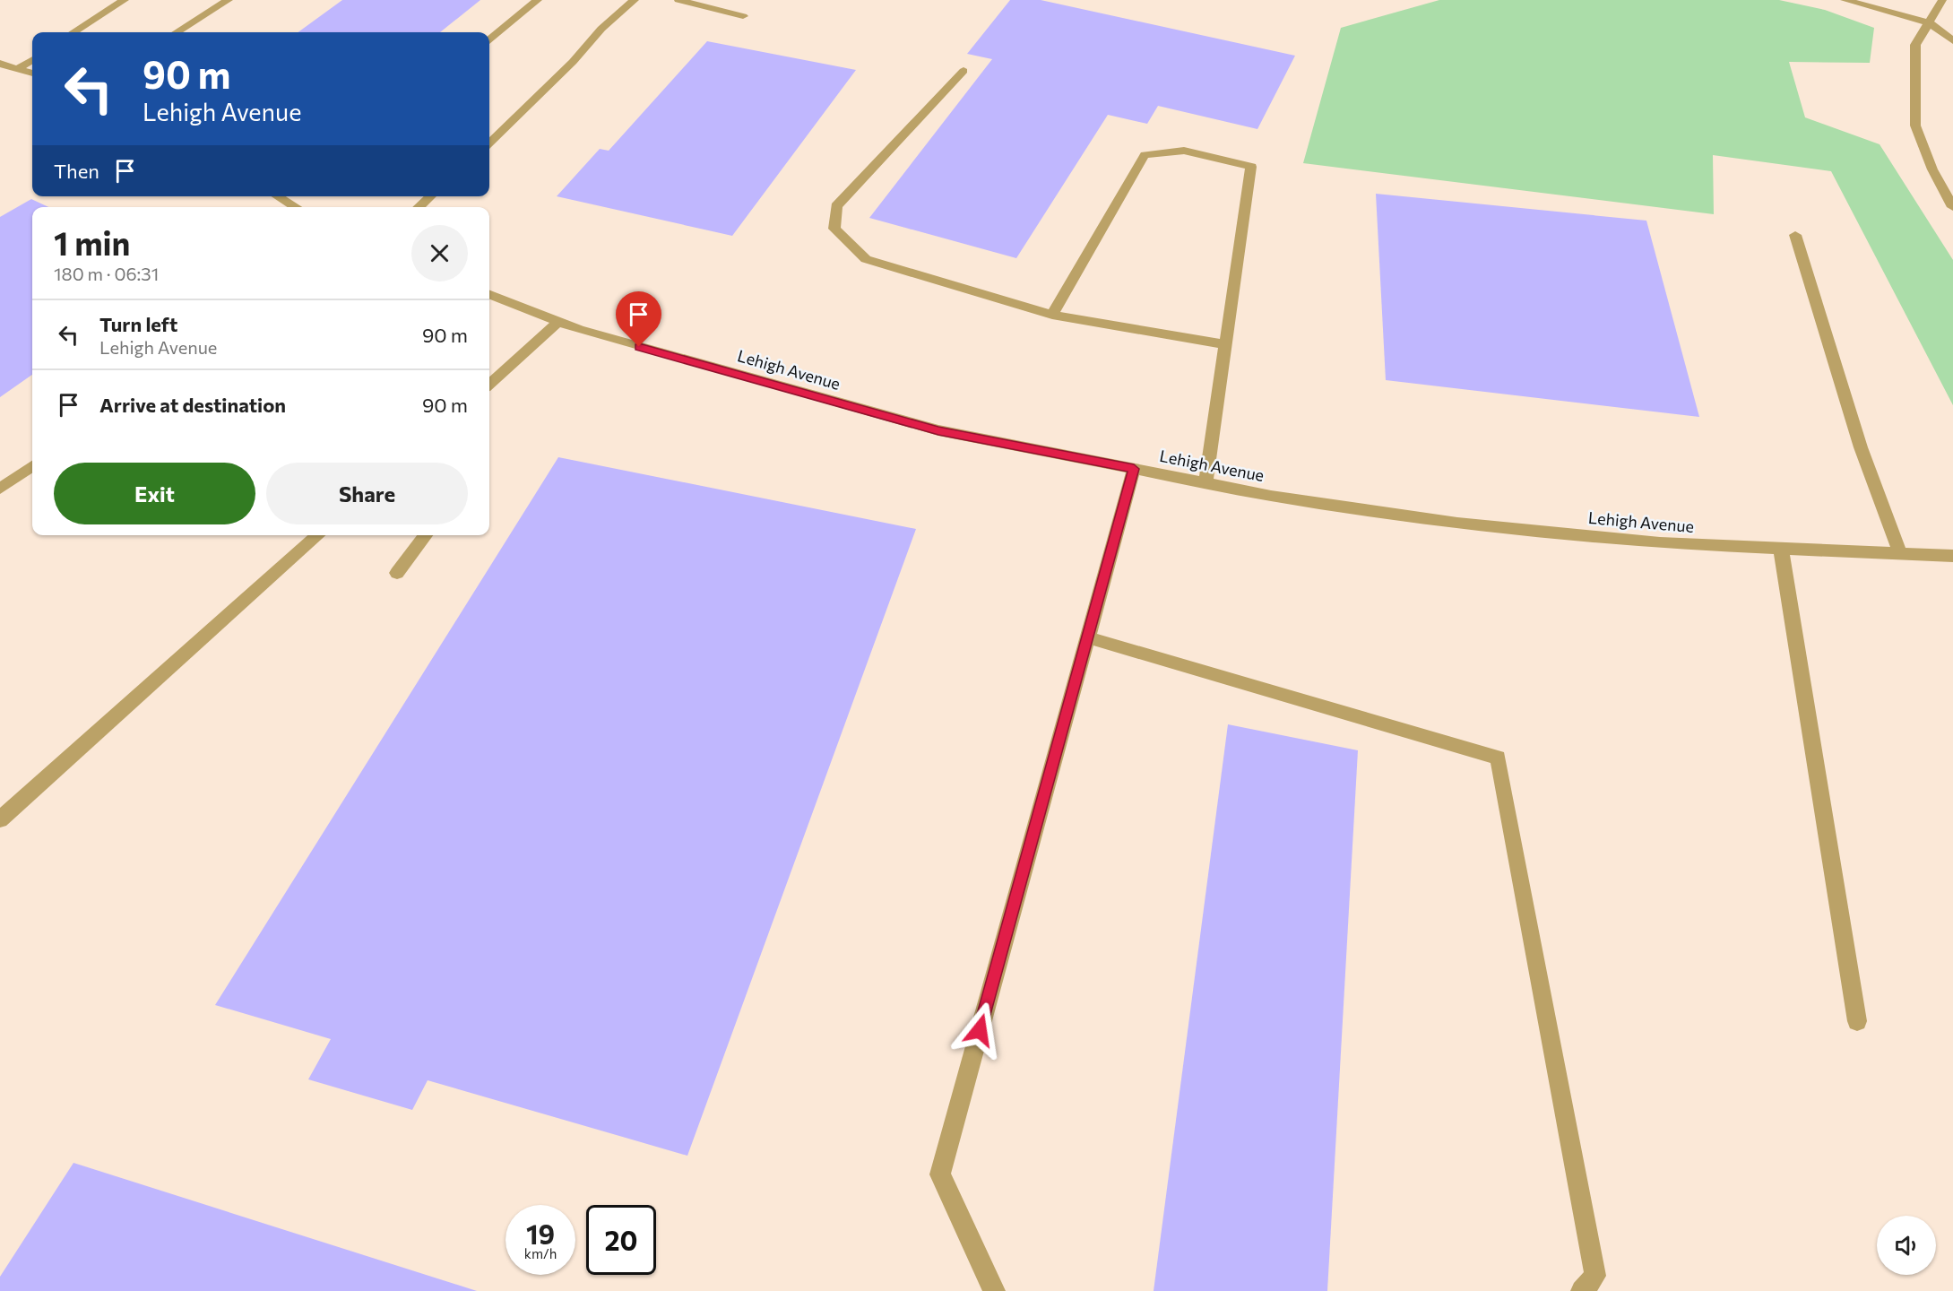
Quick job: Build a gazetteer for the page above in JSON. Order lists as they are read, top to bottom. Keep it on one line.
{"streets":{"street":["Lehigh Avenue"]},"page":{"turn":["90 m","Lehigh Avenue"],"then":"Then","heading":["1 min","180 m · 06:31"],"list":[{"name":"Turn left","note":"Lehigh Avenue","value":"90 m"},{"name":"Arrive at destination","value":"90 m"}],"buttons":["Exit","Share"],"speed":"19 km/h","limit":"20"}}
